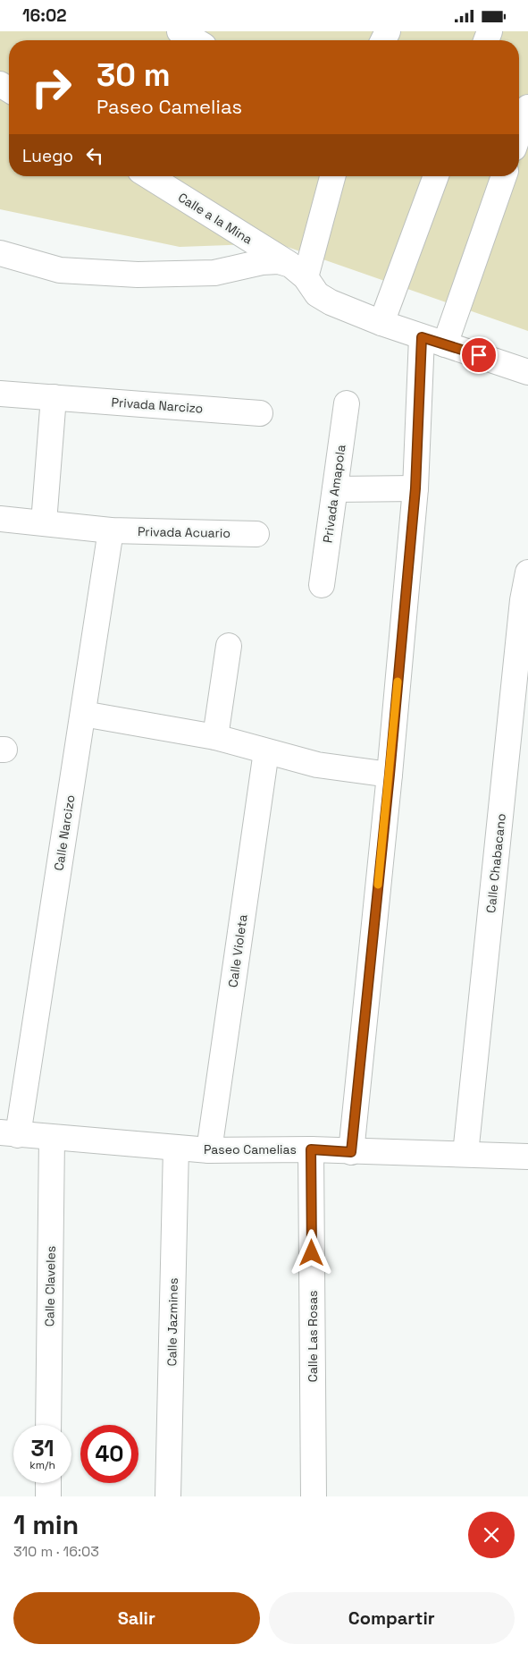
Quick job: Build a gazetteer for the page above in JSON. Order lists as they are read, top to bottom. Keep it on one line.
{"streets":{"street":["Calle a la Mina","Privada Narcizo","Privada Amapola","Privada Acuario","Calle Narcizo","Calle Chabacano","Calle Violeta","Paseo Camelias","Calle Claveles","Calle Jazmines","Calle Las Rosas"]},"crossings":[["Privada Acuario","Calle Narcizo"],["Calle Narcizo","Paseo Camelias"],["Calle Chabacano","Paseo Camelias"],["Calle Violeta","Paseo Camelias"],["Paseo Camelias","Calle Claveles"],["Paseo Camelias","Calle Jazmines"],["Paseo Camelias","Calle Las Rosas"]],"page":{"status":"16:02","turn":["30 m","Paseo Camelias"],"then":"Luego","speed":"31 km/h","limit":"40","heading":["1 min","310 m · 16:03"],"buttons":["Salir","Compartir"]}}
